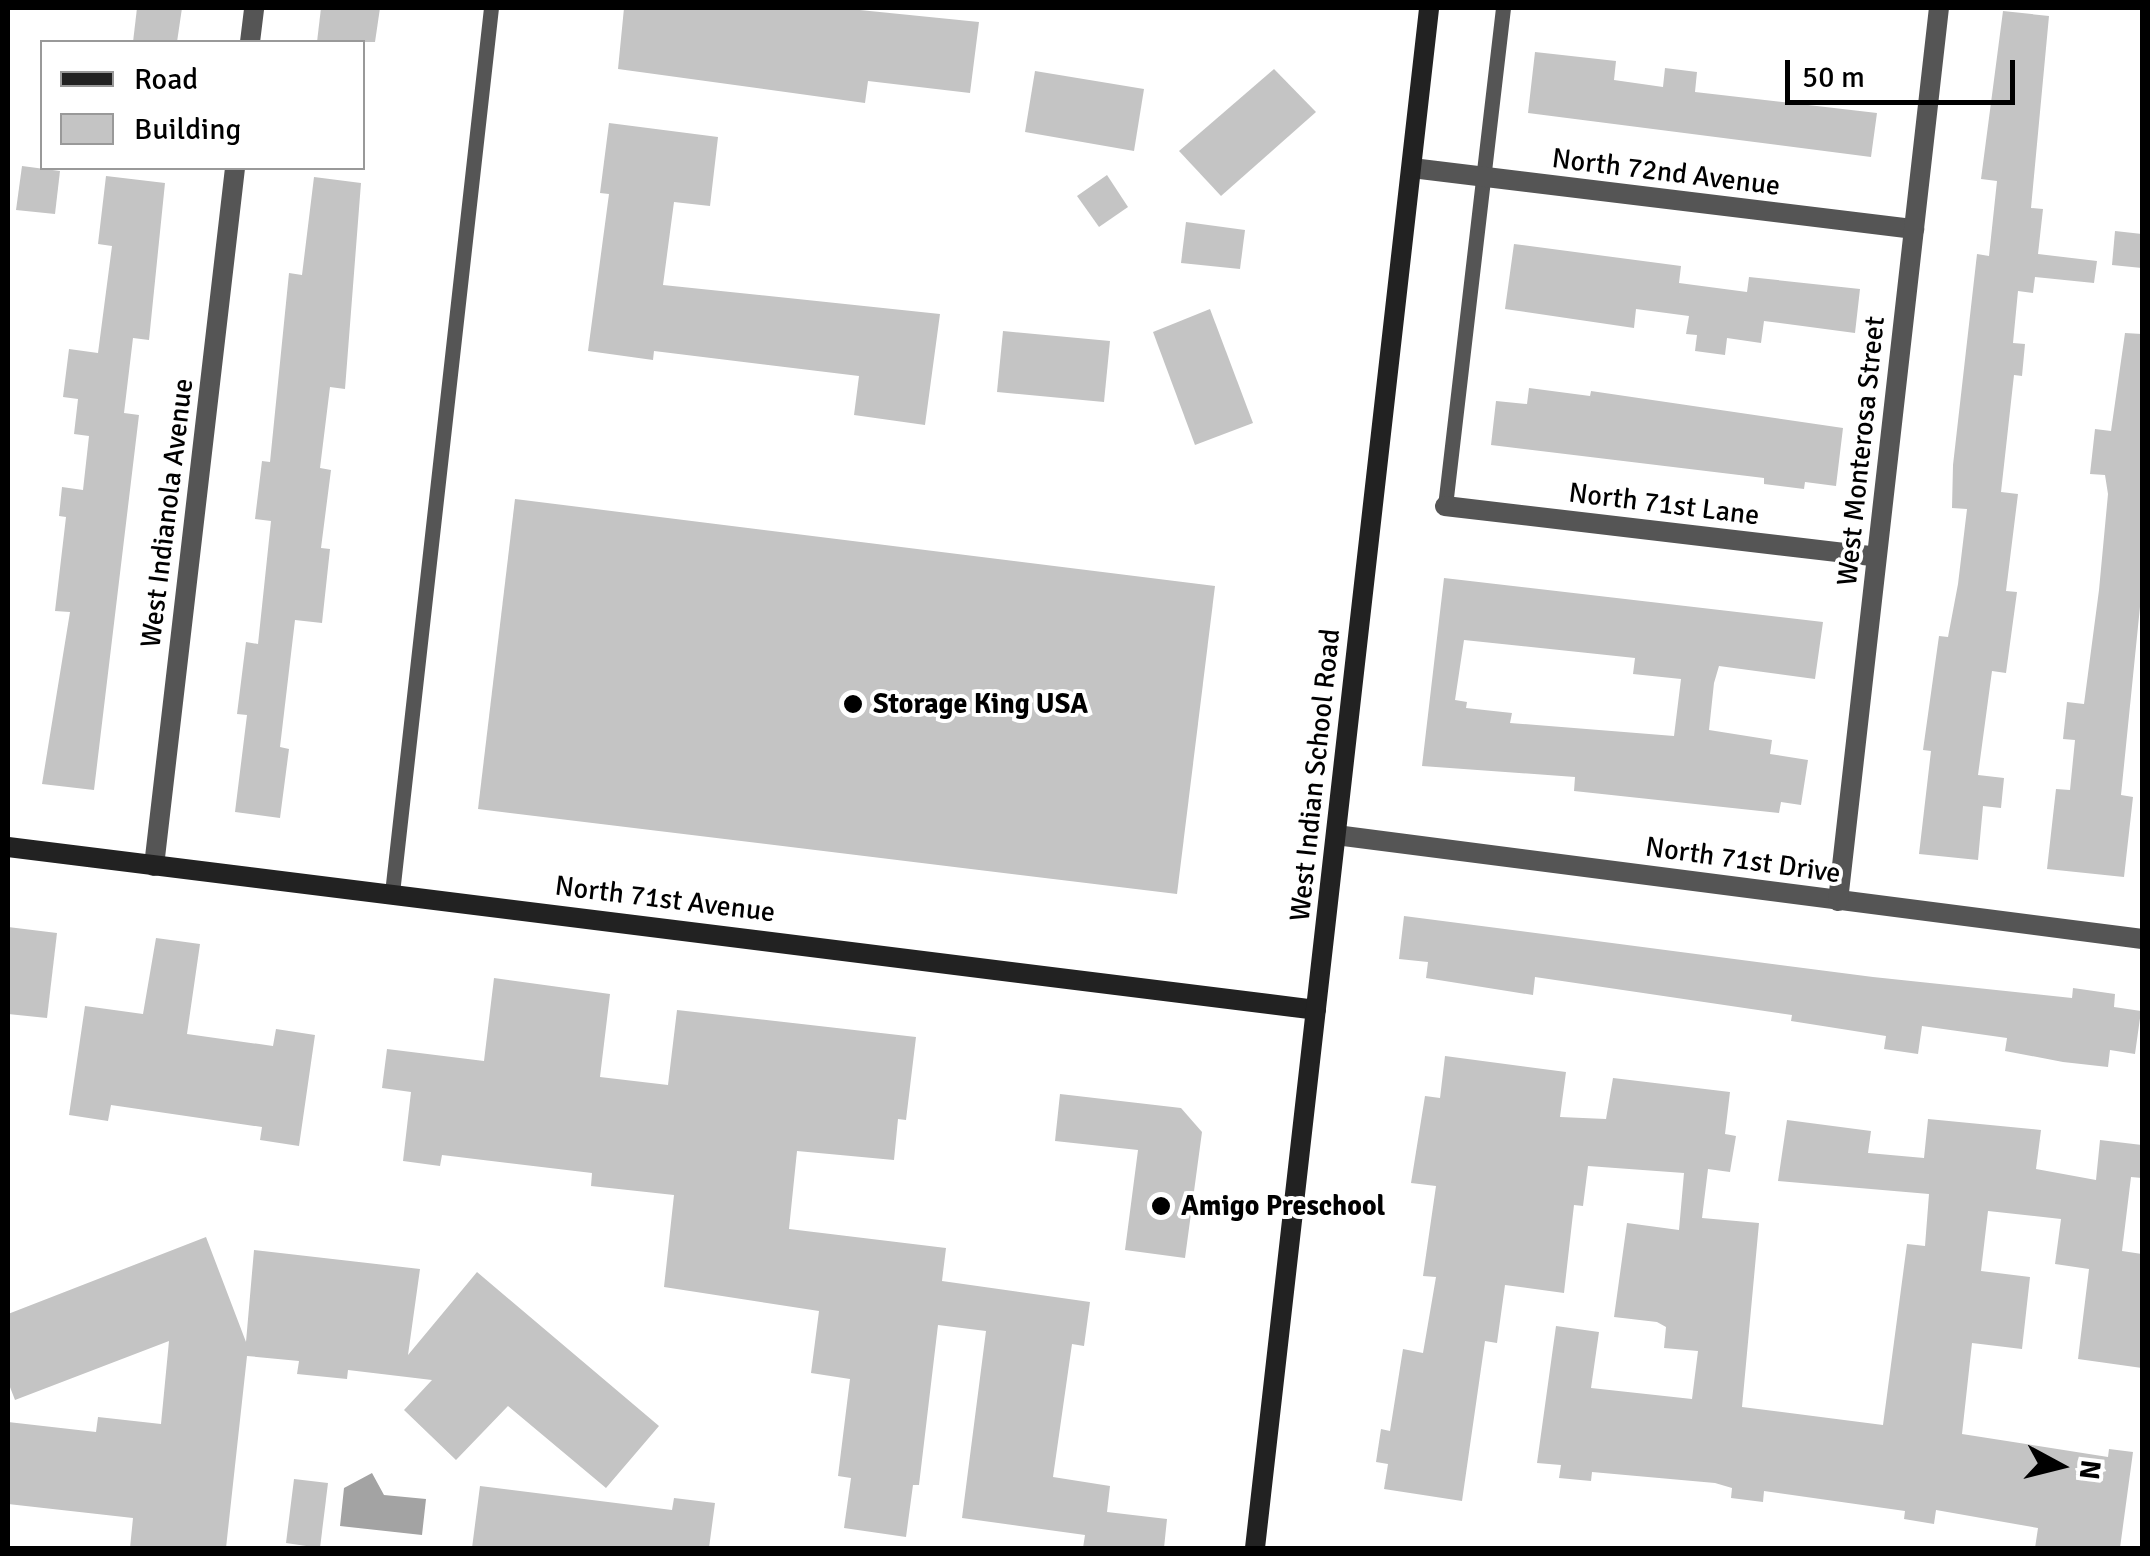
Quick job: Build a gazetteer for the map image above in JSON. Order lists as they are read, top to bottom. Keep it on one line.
{"streets":{"main road":["West Indian School Road","North 71st Avenue"],"street":["North 72nd Avenue","West Monterosa Street","North 71st Lane","West Indianola Avenue","North 71st Drive"]},"crossings":[["North 72nd Avenue","West Monterosa Street"],["North 72nd Avenue","West Indian School Road"],["West Monterosa Street","North 71st Lane"],["West Monterosa Street","North 71st Drive"],["West Indianola Avenue","North 71st Avenue"],["West Indian School Road","North 71st Drive"],["West Indian School Road","North 71st Avenue"]],"places":["Storage King USA","Amigo Preschool"],"legend":["Road","Building"],"scale_bar":"50 m","north":"right"}
